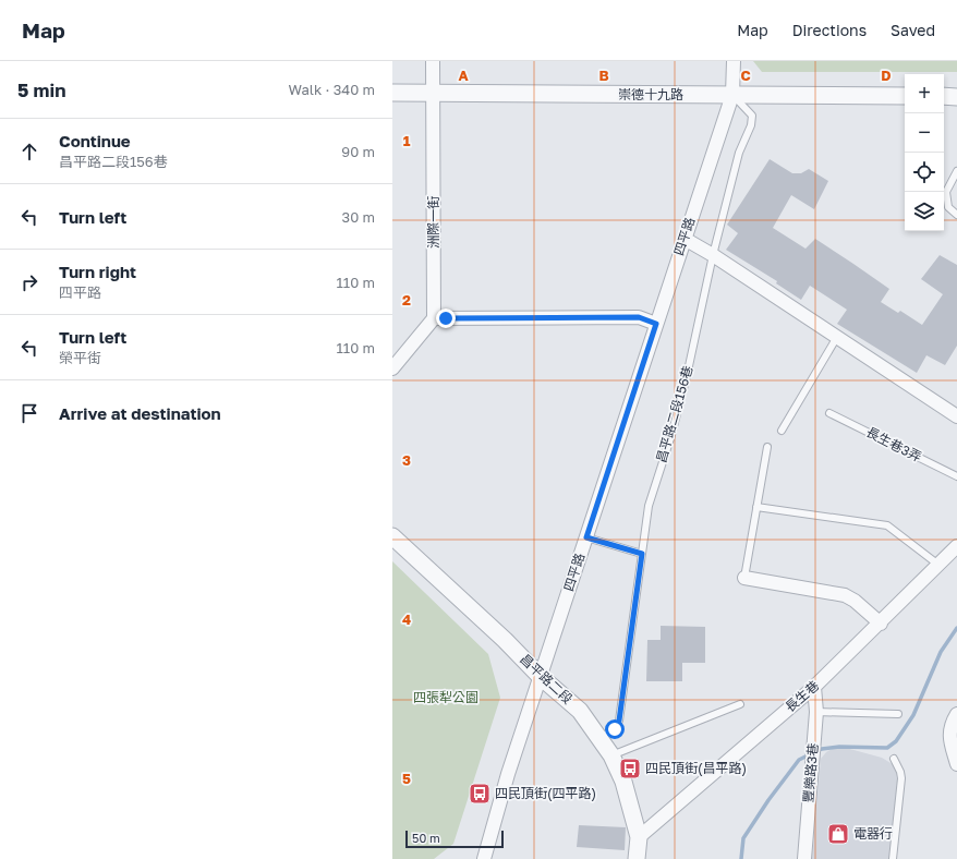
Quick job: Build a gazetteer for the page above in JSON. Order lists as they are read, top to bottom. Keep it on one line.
{"streets":{"street":["崇德十九路","洲際一街","四平路","昌平路二段","長生巷","豐樂路3巷"],"lane":["昌平路二段156巷","長生巷3弄"]},"crossings":[["崇德十九路","洲際一街"],["崇德十九路","四平路"],["崇德十九路","昌平路二段156巷"],["四平路","昌平路二段156巷"],["四平路","昌平路二段"],["昌平路二段156巷","昌平路二段"],["昌平路二段","長生巷"],["長生巷","豐樂路3巷"]],"parks":["四張犁公園"],"places":{"bus stop":["四民頂街(昌平路)","四民頂街(四平路)"],"shop":["電器行"]},"scale_bar":"50 m","page":{"header":"Map","nav":["Map","Directions","Saved"],"heading":["5 min","Walk · 340 m"],"map_buttons":["+","−"],"list":[["Continue","昌平路二段156巷","90 m"],["Turn left","30 m"],["Turn right","四平路","110 m"],["Turn left","榮平街","110 m"],"Arrive at destination"],"scale":"50 m"},"grid":{"columns":["A","B","C","D"],"rows":["1","2","3","4","5"]}}
